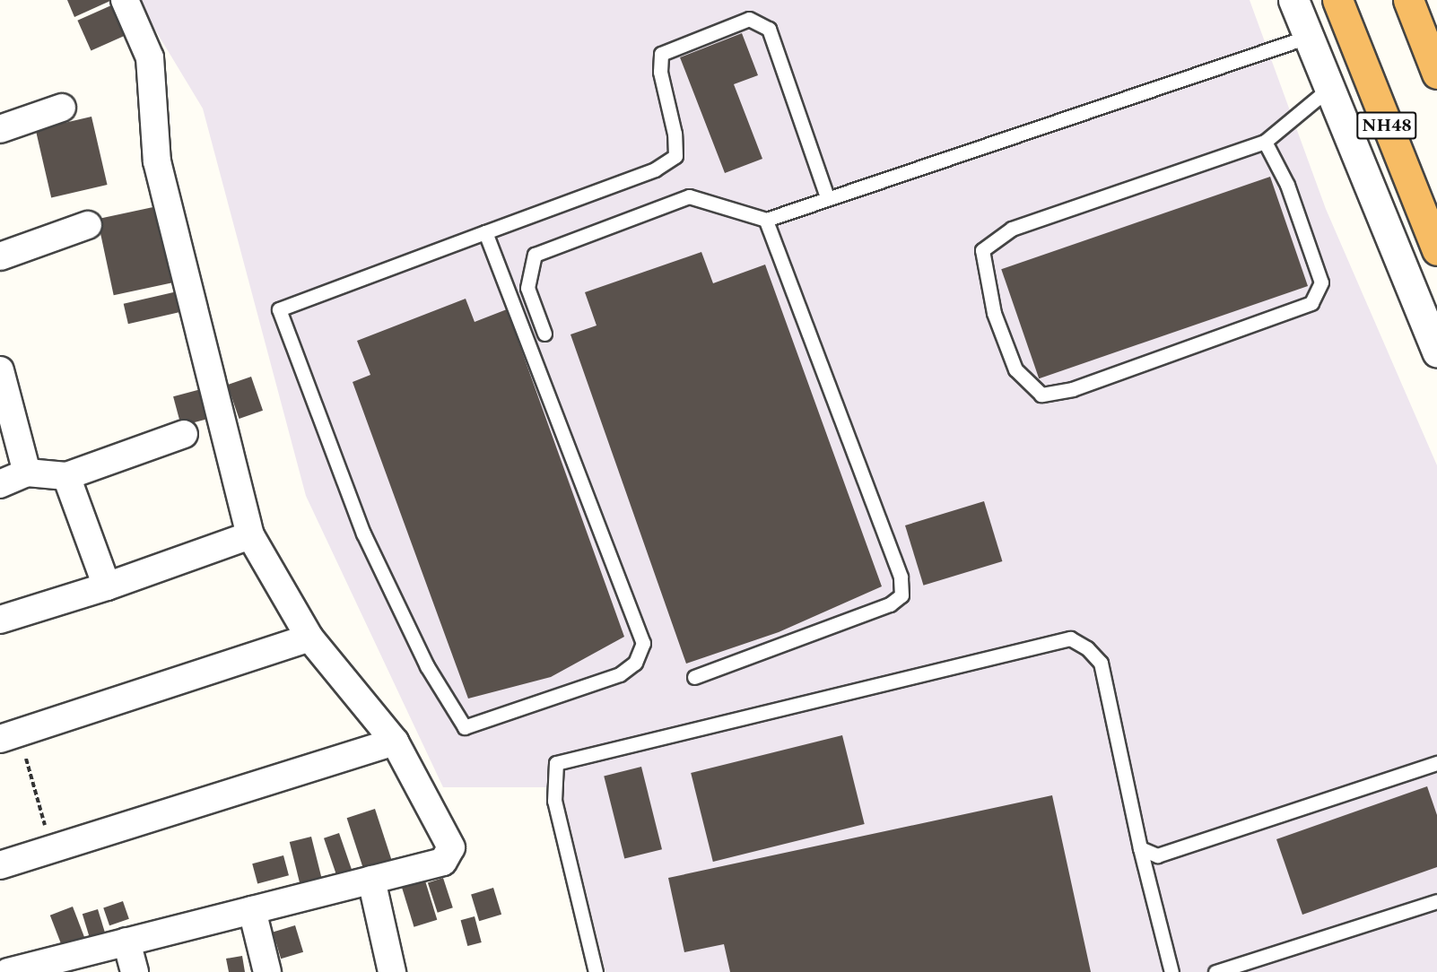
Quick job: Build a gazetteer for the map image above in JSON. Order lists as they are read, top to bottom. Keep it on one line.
{"streets":{"highway":["NH48"]}}
